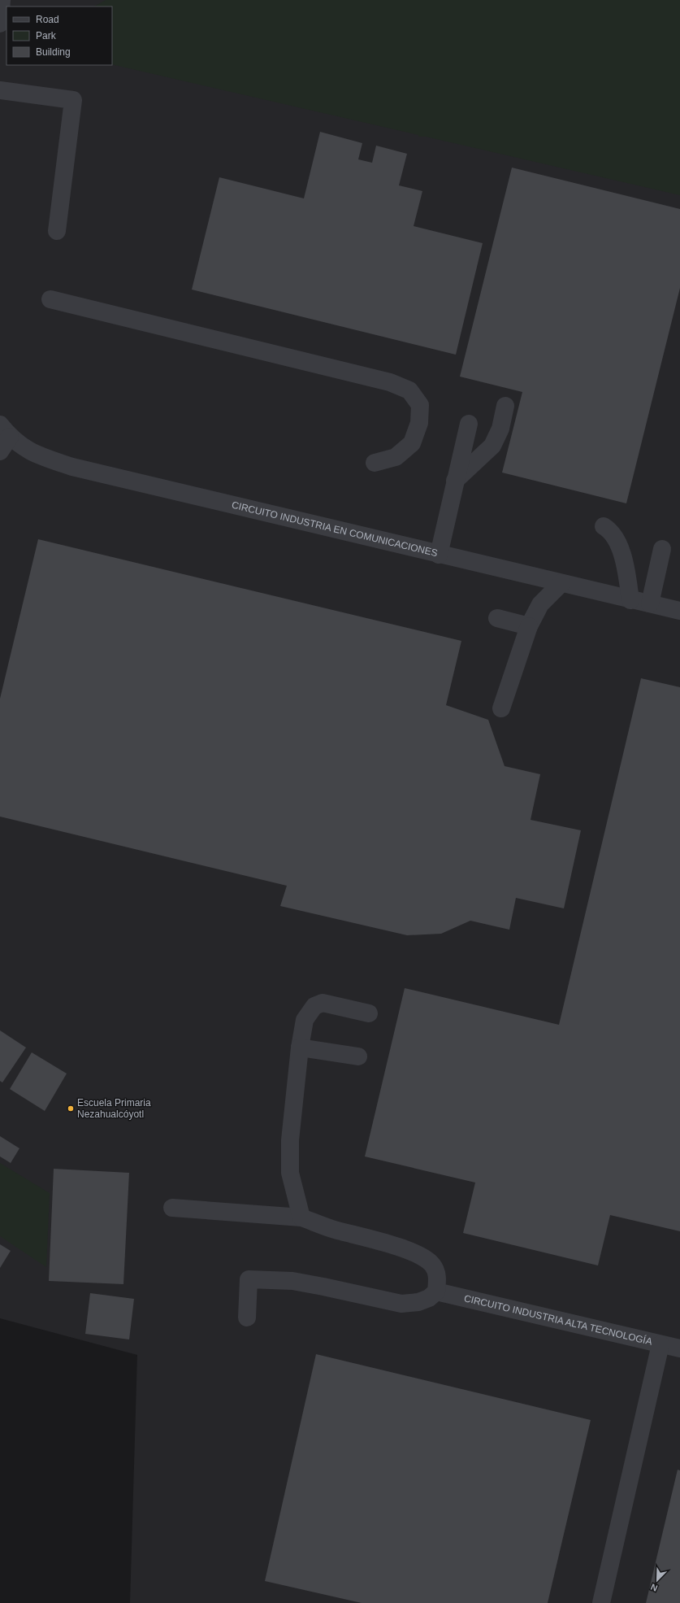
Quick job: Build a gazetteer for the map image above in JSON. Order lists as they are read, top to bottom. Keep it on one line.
{"streets":{"street":["CIRCUITO INDUSTRIA EN COMUNICACIONES","CIRCUITO INDUSTRIA ALTA TECNOLOGÍA"]},"places":["Escuela Primaria Nezahualcóyotl"],"legend":["Road","Park","Building"],"north":"bottom left"}
